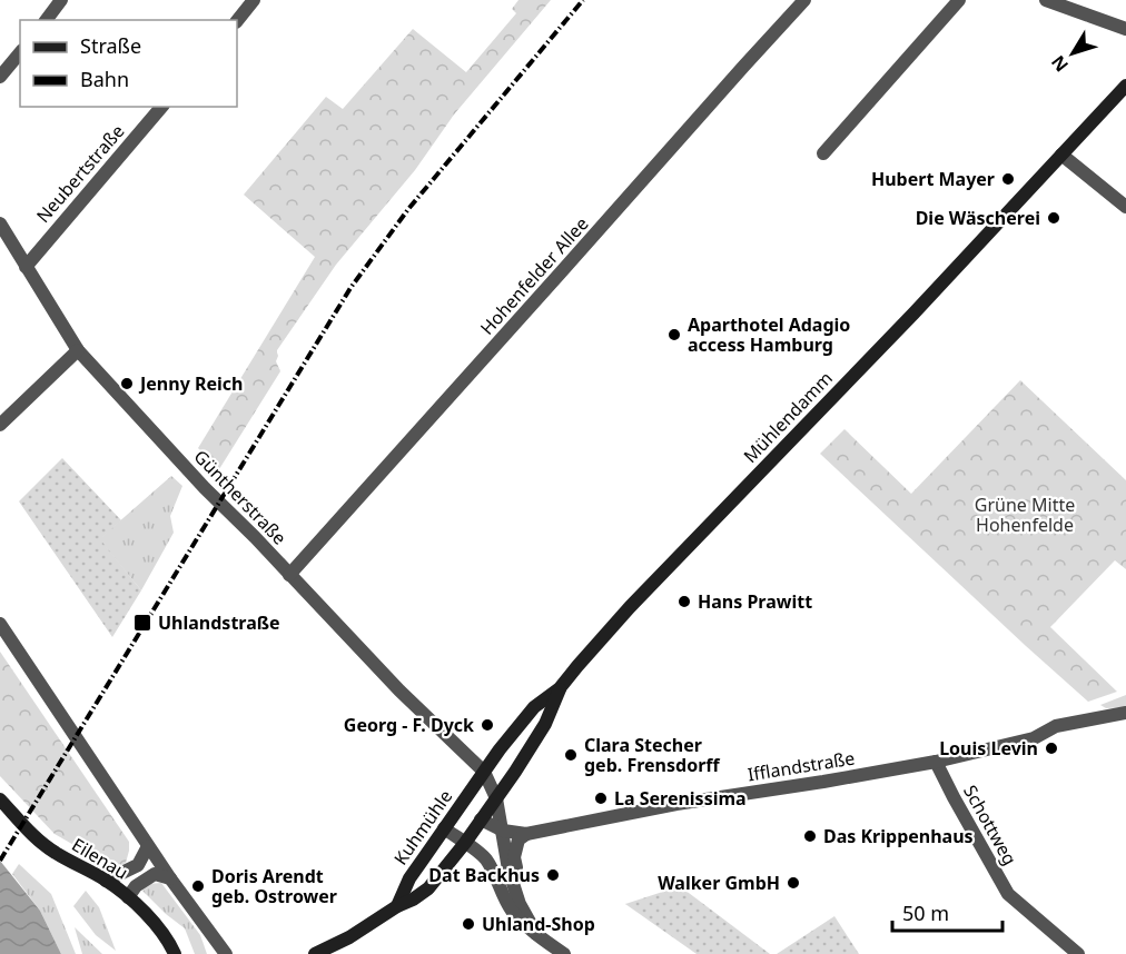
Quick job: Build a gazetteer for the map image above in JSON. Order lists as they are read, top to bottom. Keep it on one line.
{"streets":{"main road":["Mühlendamm","Kuhmühle","Eilenau"],"street":["Neubertstraße","Hohenfelder Allee","Güntherstraße","Ifflandstraße","Schottweg"]},"crossings":[["Neubertstraße","Güntherstraße"],["Hohenfelder Allee","Güntherstraße"],["Mühlendamm","Güntherstraße"],["Mühlendamm","Kuhmühle"],["Güntherstraße","Kuhmühle"],["Ifflandstraße","Schottweg"]],"parks":["Grüne Mitte Hohenfelde"],"places":{"other":["Hubert Mayer","Die Wäscherei","Aparthotel Adagio access Hamburg","Jenny Reich","Hans Prawitt","Georg - F. Dyck","Louis Levin","Clara Stecher geb. Frensdorff","La Serenissima","Das Krippenhaus","Dat Backhus","Walker GmbH","Doris Arendt geb. Ostrower","Uhland-Shop"],"transit":["Uhlandstraße"]},"legend":["Straße","Bahn"],"scale_bar":"50 m","north":"bottom left"}
